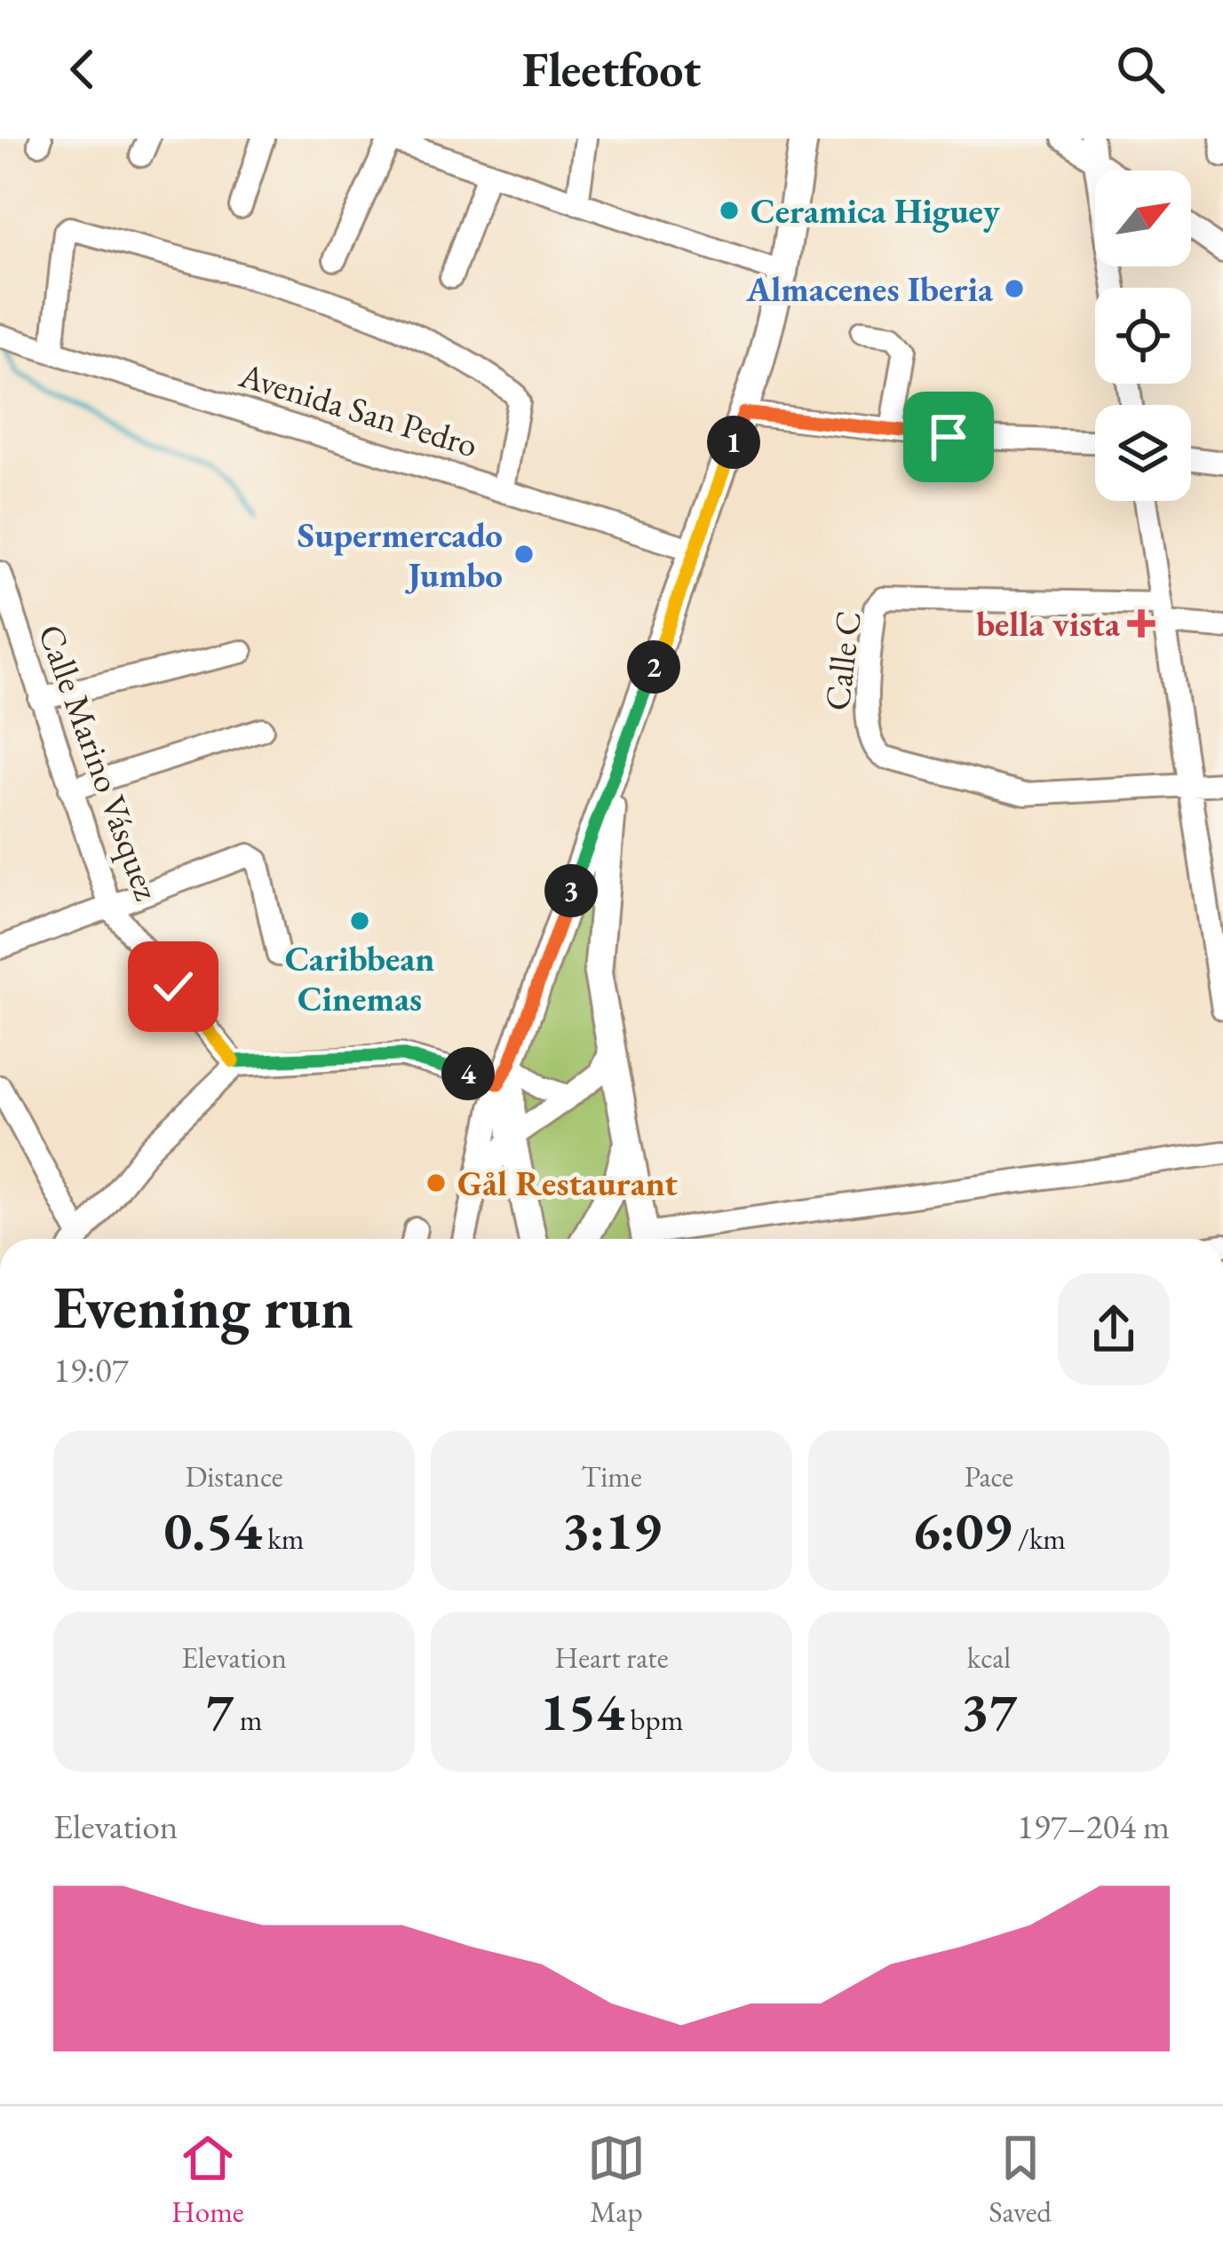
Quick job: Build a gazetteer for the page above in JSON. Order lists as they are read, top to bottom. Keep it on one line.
{"streets":{"street":["Avenida San Pedro","Calle C","Calle Marino Vásquez"]},"places":{"other":["Ceramica Higuey","Almacenes Iberia","Supermercado Jumbo","Caribbean Cinemas","Gål Restaurant"],"health":["bella vista"]},"north":"top right","page":{"header":"Fleetfoot","pins":["1","2","3","4"],"heading":["Evening run","19:07"],"stats":[["Distance","0.54 km"],["Time","3:19"],["Pace","6:09 /km"],["Elevation","7 m"],["Heart rate","154 bpm"],["kcal","37"]],"chart":["Elevation","197–204 m"],"tabs":["Home","Map","Saved"]}}
